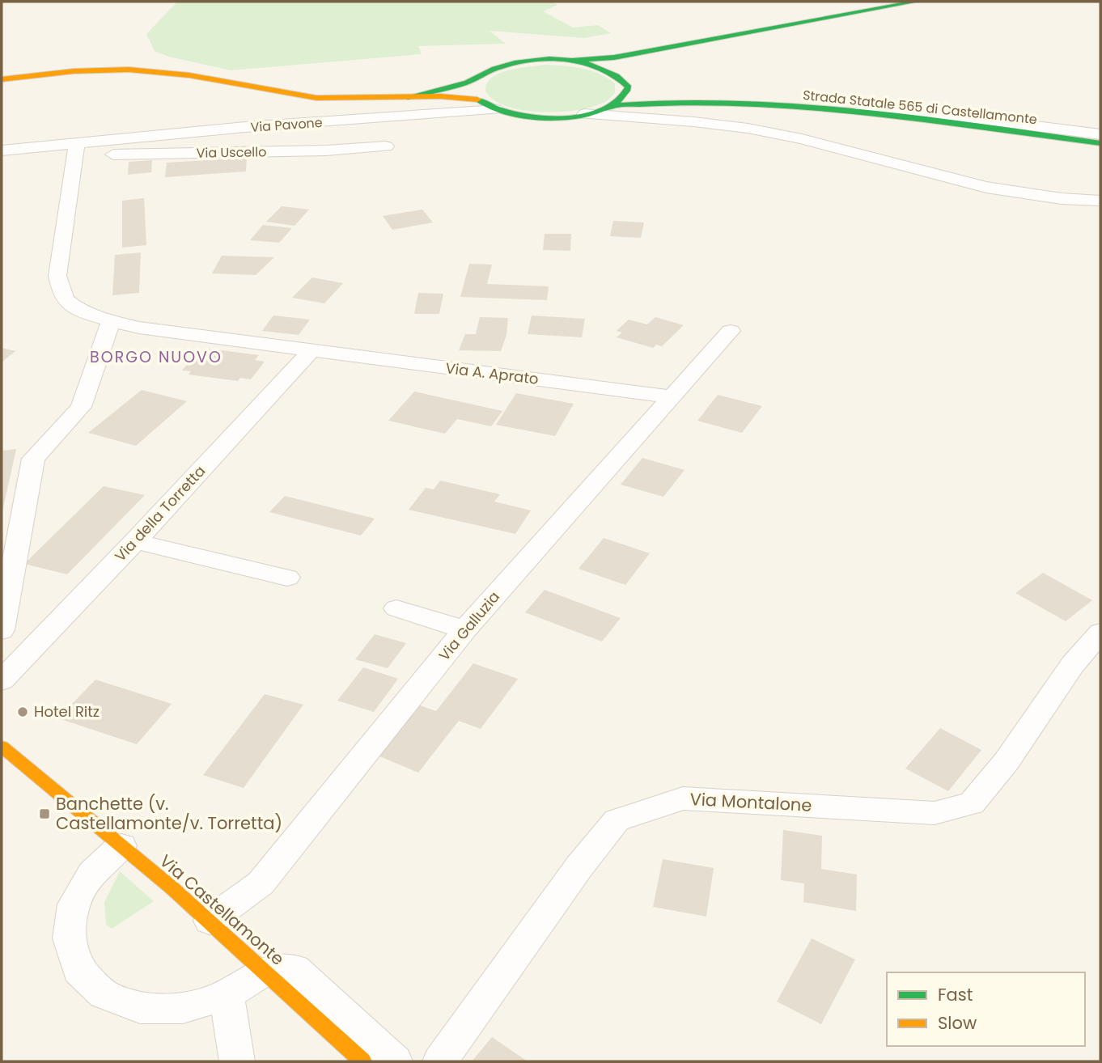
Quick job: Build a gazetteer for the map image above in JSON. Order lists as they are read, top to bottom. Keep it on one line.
{"streets":{"main road":["Strada Statale 565 di Castellamonte","Via Castellamonte"],"street":["Via Pavone","Via Uscello","Via A. Aprato","Via della Torretta","Via Galluzia","Via Montalone"]},"crossings":[["Strada Statale 565 di Castellamonte","Via Pavone"],["Via Pavone","Via Uscello"],["Via A. Aprato","Via della Torretta"],["Via A. Aprato","Via Galluzia"],["Via Galluzia","Via Castellamonte"]],"districts":["BORGO NUOVO"],"places":{"other":["Hotel Ritz"],"transit":["Banchette (v. Castellamonte/v. Torretta)"]},"legend":["Fast","Slow"]}
